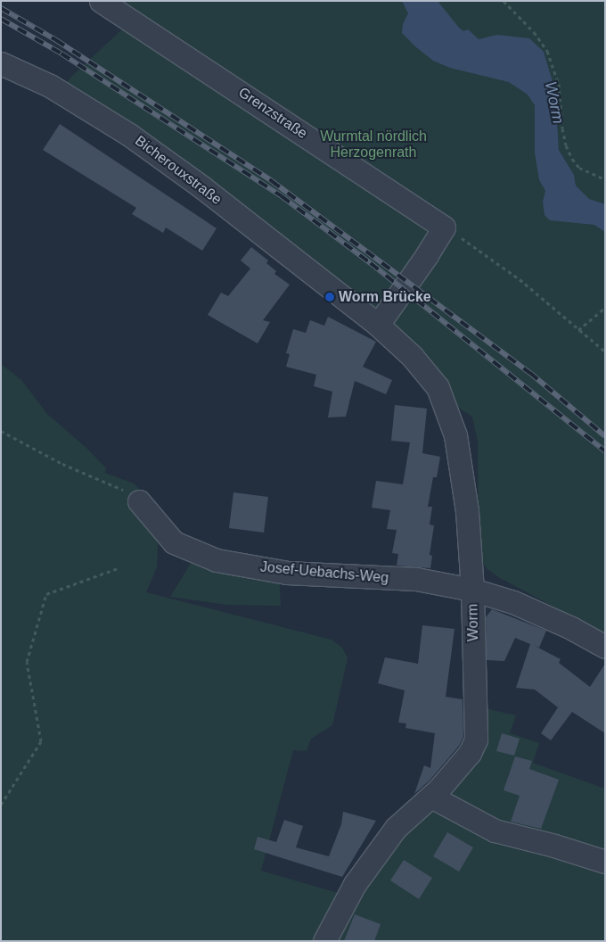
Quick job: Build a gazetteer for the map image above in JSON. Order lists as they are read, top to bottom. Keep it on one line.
{"streets":{"street":["Grenzstraße","Bicherouxstraße","Josef-Uebachs-Weg","Worm"]},"crossings":[["Bicherouxstraße","Worm"],["Josef-Uebachs-Weg","Worm"]],"water":["Worm"],"parks":["Wurmtal nördlich Herzogenrath"],"places":["Worm Brücke"]}
